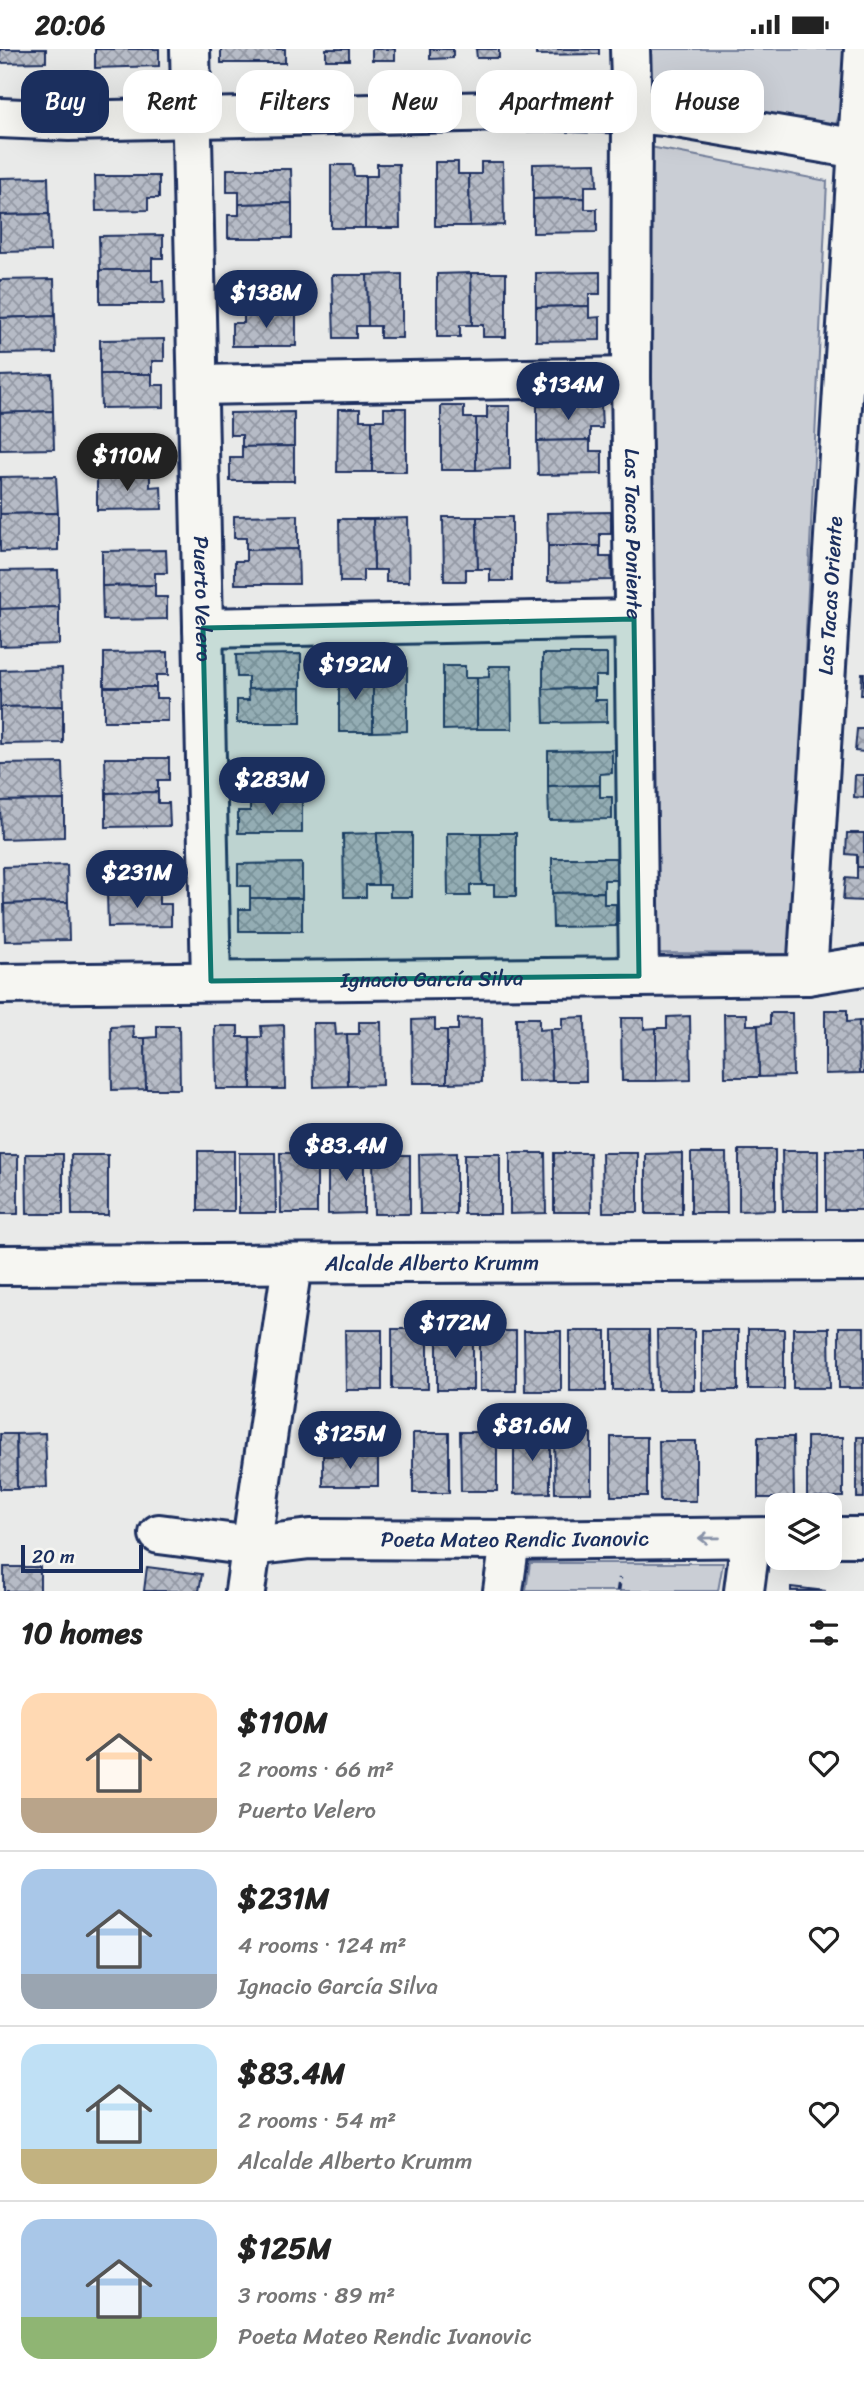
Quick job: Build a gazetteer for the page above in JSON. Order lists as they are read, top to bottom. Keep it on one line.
{"streets":{"street":["Las Tacas Poniente","Las Tacas Oriente","Puerto Velero","Ignacio García Silva","Alcalde Alberto Krumm","Poeta Mateo Rendic Ivanovic"]},"crossings":[["Las Tacas Poniente","Ignacio García Silva"],["Las Tacas Oriente","Ignacio García Silva"],["Puerto Velero","Ignacio García Silva"]],"one_way":["Poeta Mateo Rendic Ivanovic"],"scale_bar":"20 m","page":{"status":"20:06","chip":["Buy","Rent","Filters","New","Apartment","House"],"price":["$138M","$134M","$110M","$192M","$283M","$231M","$83.4M","$172M","$81.6M","$125M"],"scale":"20 m","heading":"10 homes","list":[{"name":"$110M","note":"2 rooms · 66 m² · Puerto Velero"},{"name":"$231M","note":"4 rooms · 124 m² · Ignacio García Silva"},{"name":"$83.4M","note":"2 rooms · 54 m² · Alcalde Alberto Krumm"},{"name":"$125M","note":"3 rooms · 89 m² · Poeta Mateo Rendic Ivanovic"}]}}
